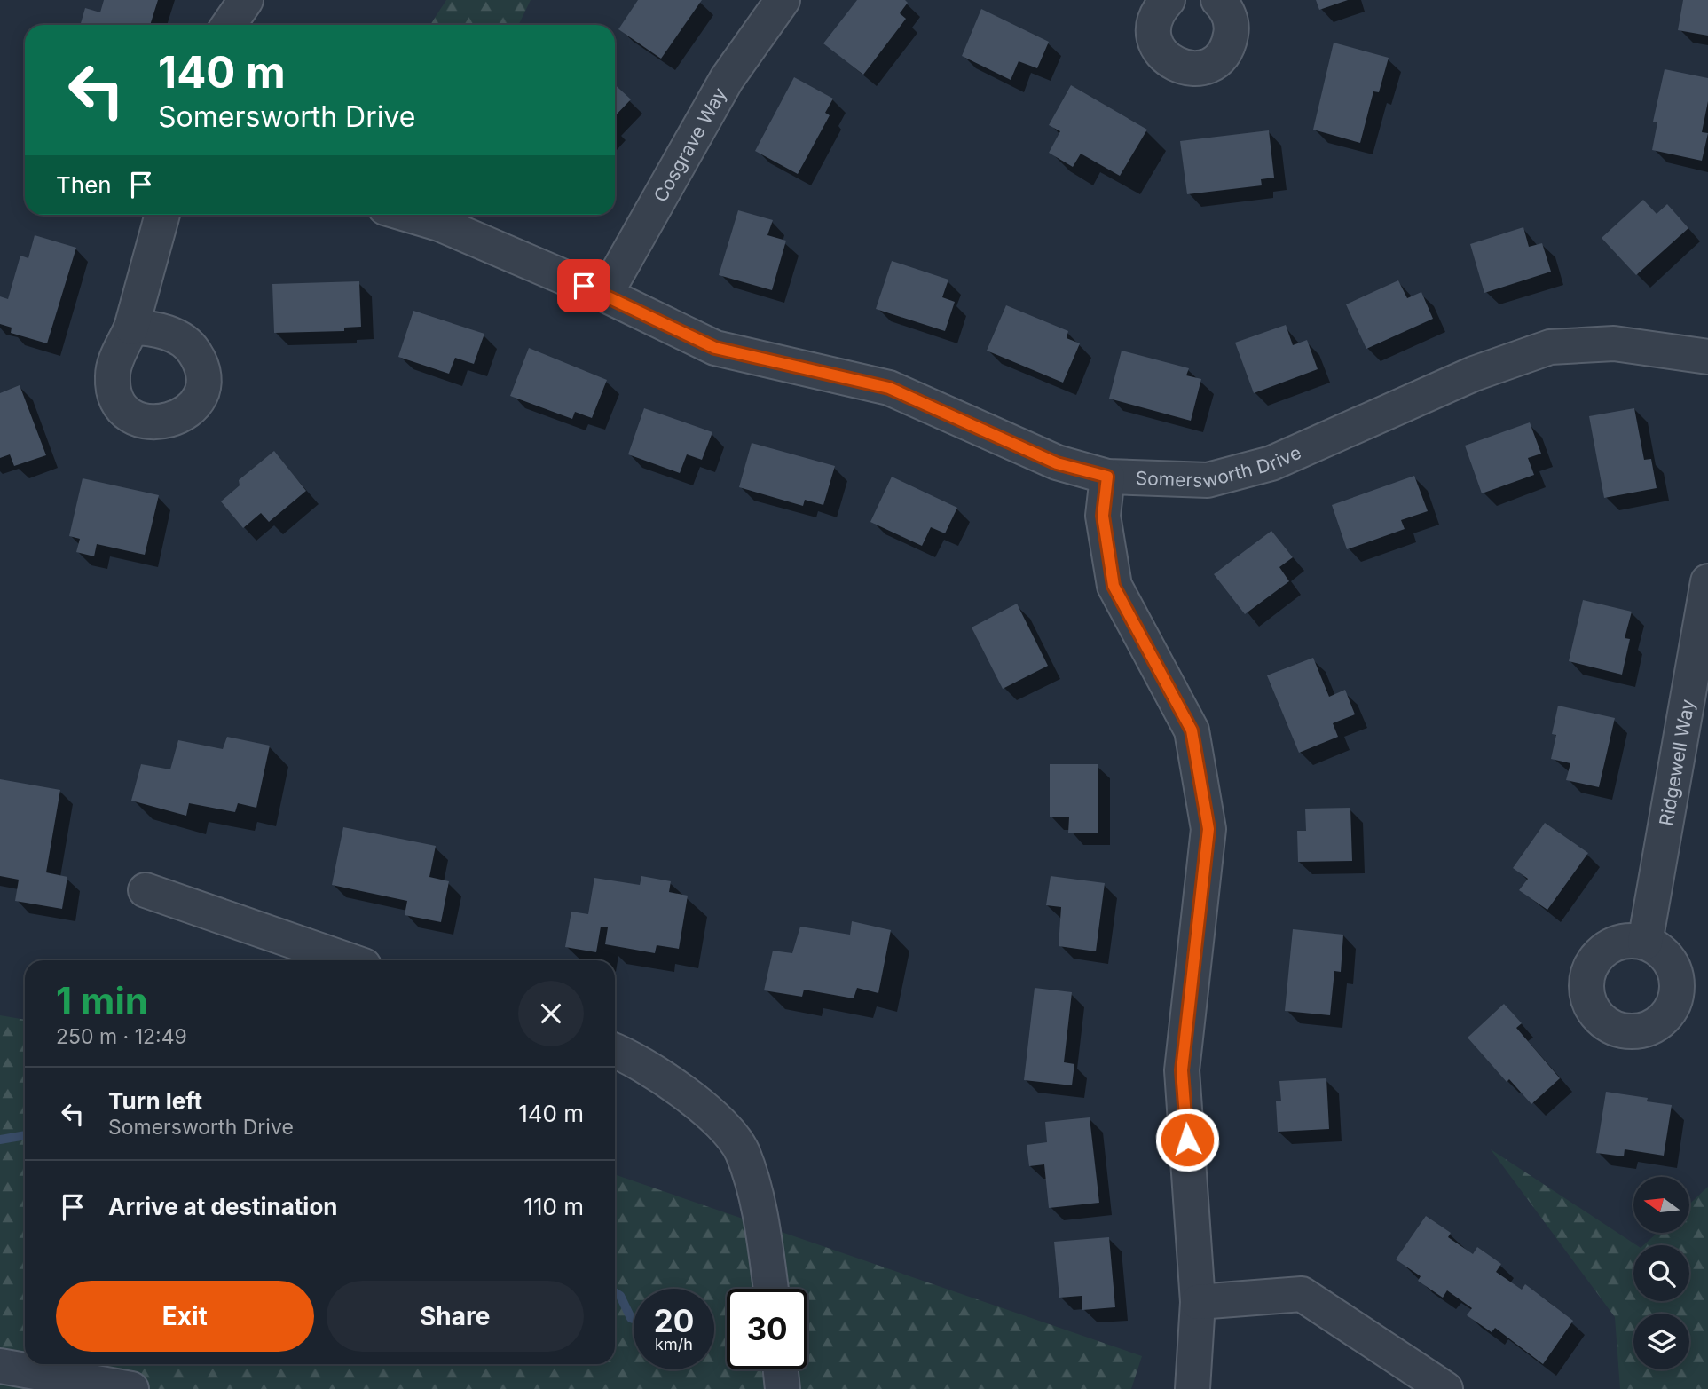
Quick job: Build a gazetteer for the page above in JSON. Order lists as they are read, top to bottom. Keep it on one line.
{"streets":{"street":["Cosgrave Way","Somersworth Drive","Ridgewell Way"]},"crossings":[["Cosgrave Way","Somersworth Drive"]],"north":"left","page":{"turn":["140 m","Somersworth Drive"],"then":"Then","heading":["1 min","250 m · 12:49"],"list":[{"name":"Turn left","note":"Somersworth Drive","value":"140 m"},{"name":"Arrive at destination","value":"110 m"}],"buttons":["Exit","Share"],"speed":"20 km/h","limit":"30"}}
